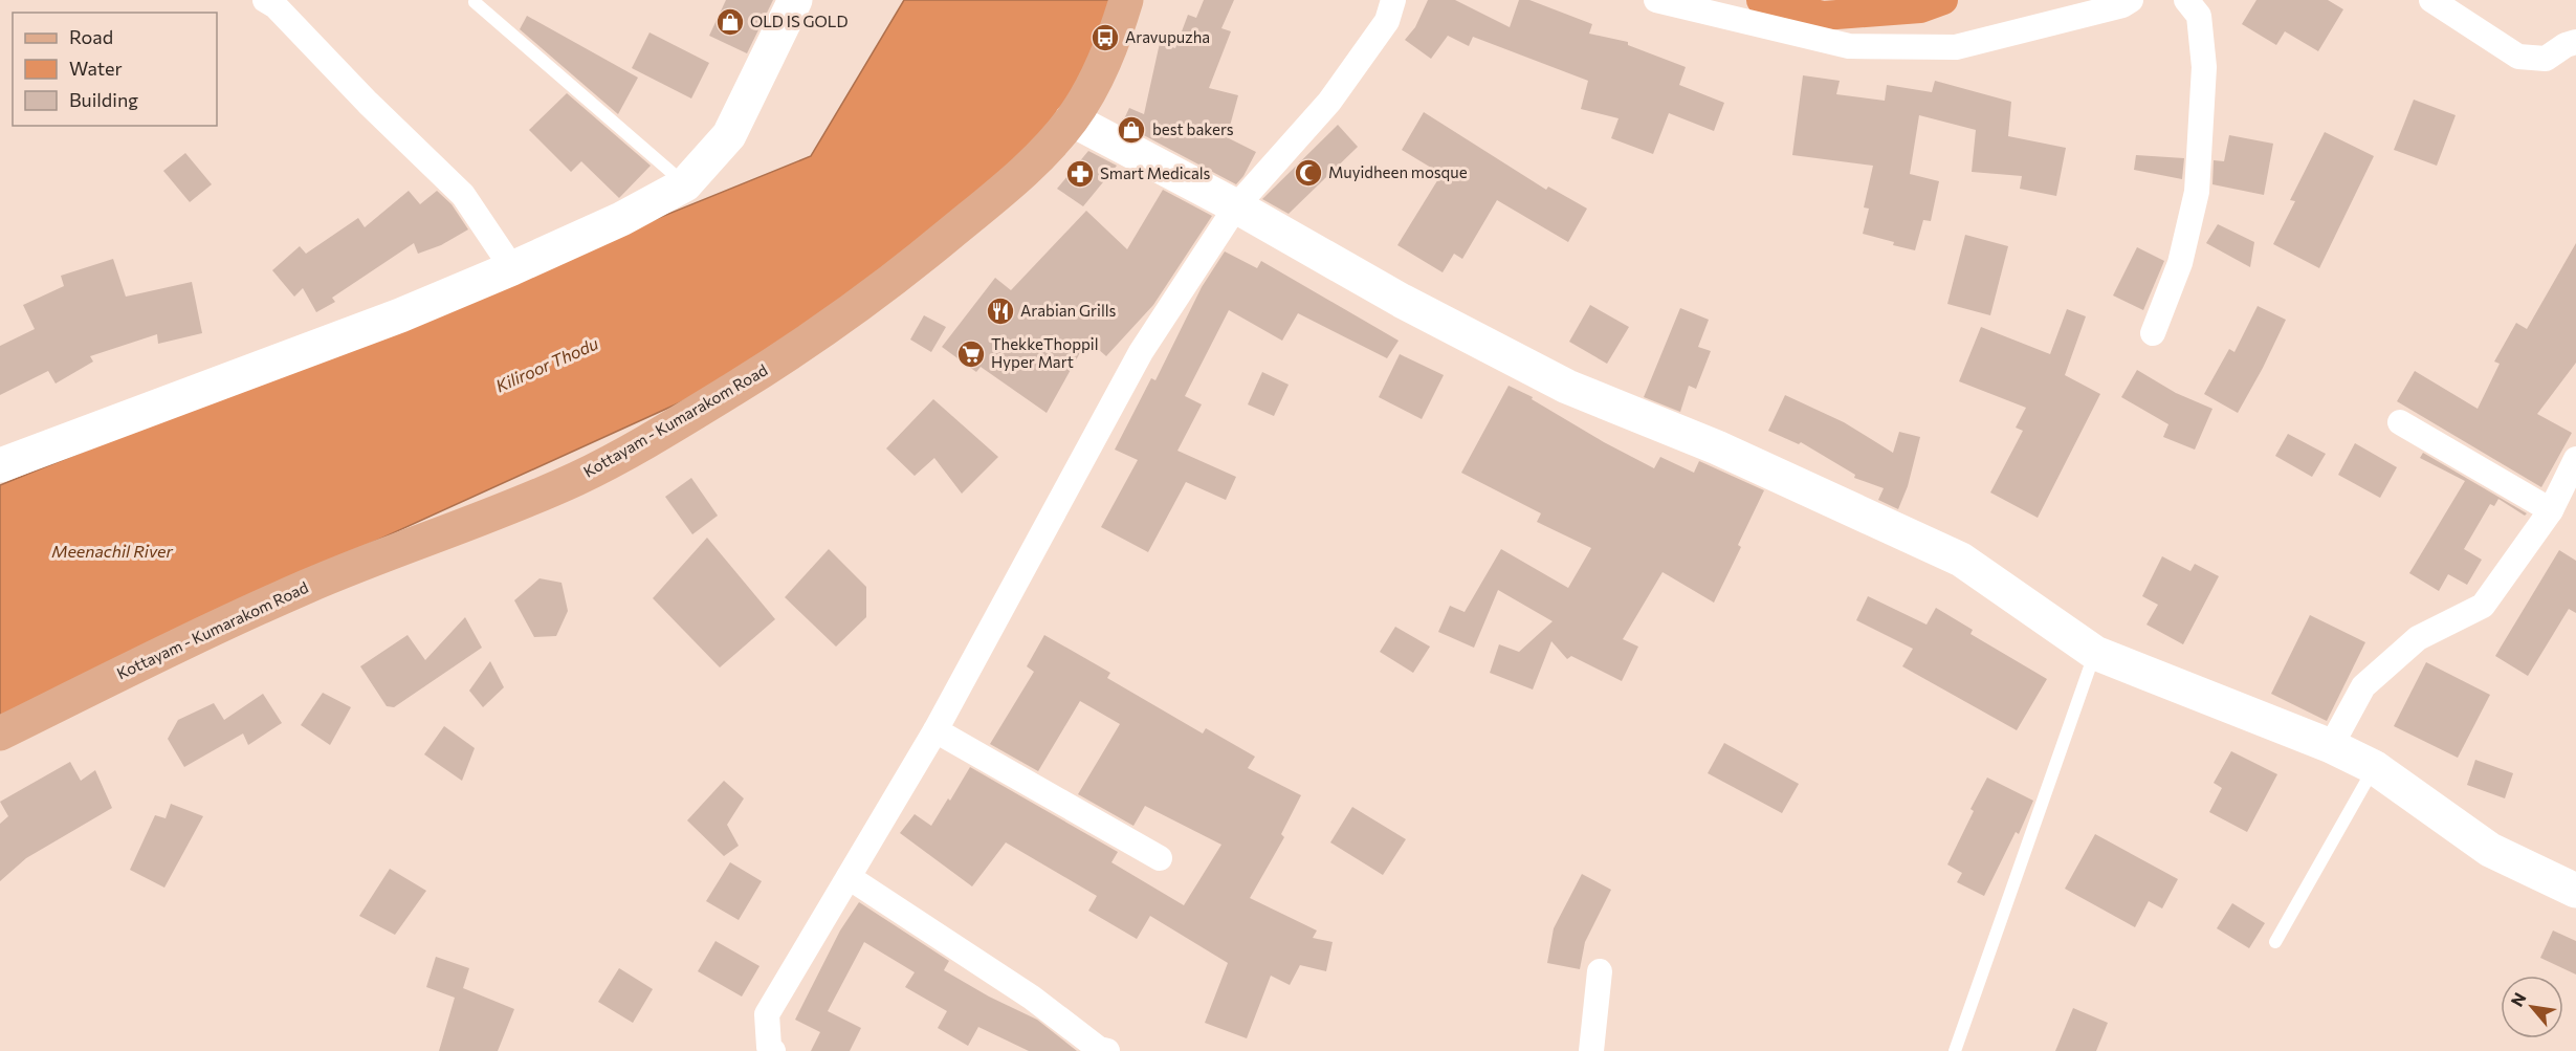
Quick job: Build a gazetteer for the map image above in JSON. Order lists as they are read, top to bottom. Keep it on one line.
{"streets":{"main road":["Kottayam - Kumarakom Road"]},"water":["Kiliroor Thodu","Meenachil River"],"places":{"shop":["OLD IS GOLD","best bakers"],"bus stop":["Aravupuzha"],"mosque":["Muyidheen mosque"],"pharmacy":["Smart Medicals"],"restaurant":["Arabian Grills"],"supermarket":["ThekkeThoppil Hyper Mart"]},"legend":["Road","Water","Building"],"north":"top left"}
